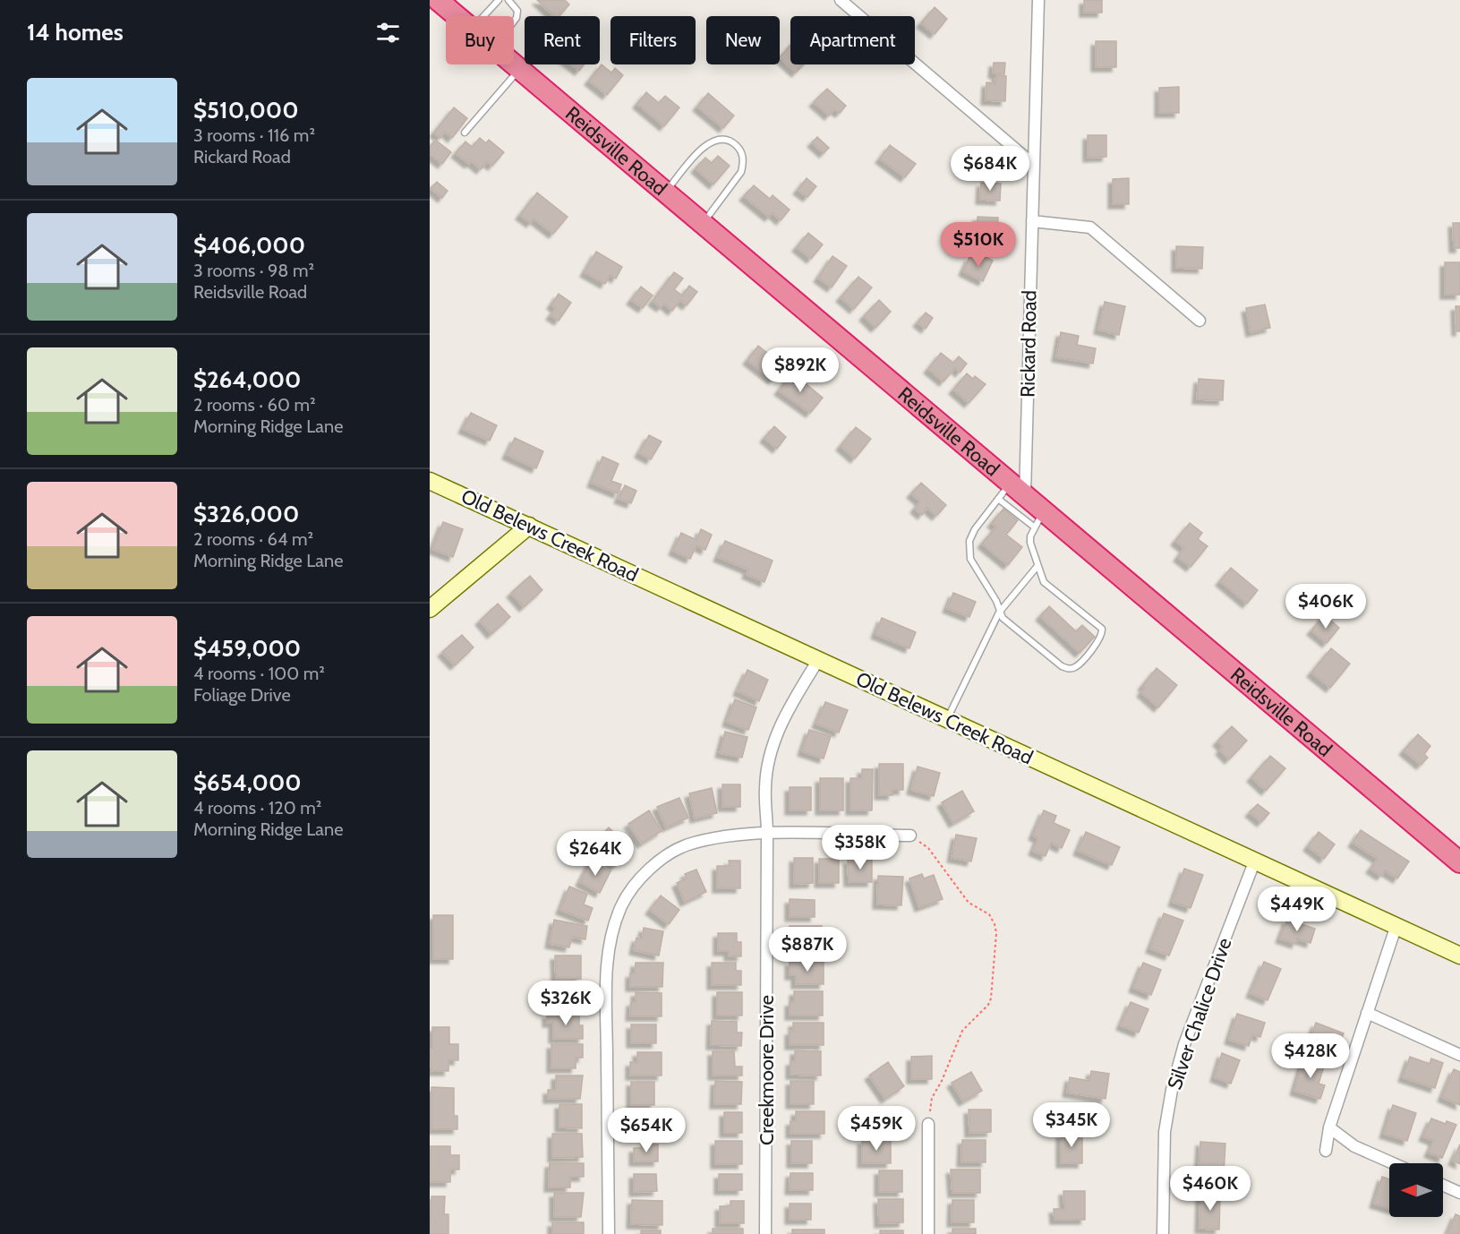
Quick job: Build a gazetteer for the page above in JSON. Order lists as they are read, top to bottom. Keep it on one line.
{"streets":{"highway":["Reidsville Road"],"street":["Rickard Road","Old Belews Creek Road","Silver Chalice Drive","Creekmoore Drive"]},"crossings":[["Reidsville Road","Rickard Road"],["Old Belews Creek Road","Silver Chalice Drive"],["Old Belews Creek Road","Creekmoore Drive"]],"north":"left","page":{"heading":"14 homes","chip":["Buy","Rent","Filters","New","Apartment"],"list":[{"name":"$510,000","note":"3 rooms · 116 m² · Rickard Road"},{"name":"$406,000","note":"3 rooms · 98 m² · Reidsville Road"},{"name":"$264,000","note":"2 rooms · 60 m² · Morning Ridge Lane"},{"name":"$326,000","note":"2 rooms · 64 m² · Morning Ridge Lane"},{"name":"$459,000","note":"4 rooms · 100 m² · Foliage Drive"},{"name":"$654,000","note":"4 rooms · 120 m² · Morning Ridge Lane"}],"price":["$684K","$510K","$892K","$406K","$358K","$264K","$449K","$887K","$326K","$428K","$345K","$459K","$654K","$460K"]}}
